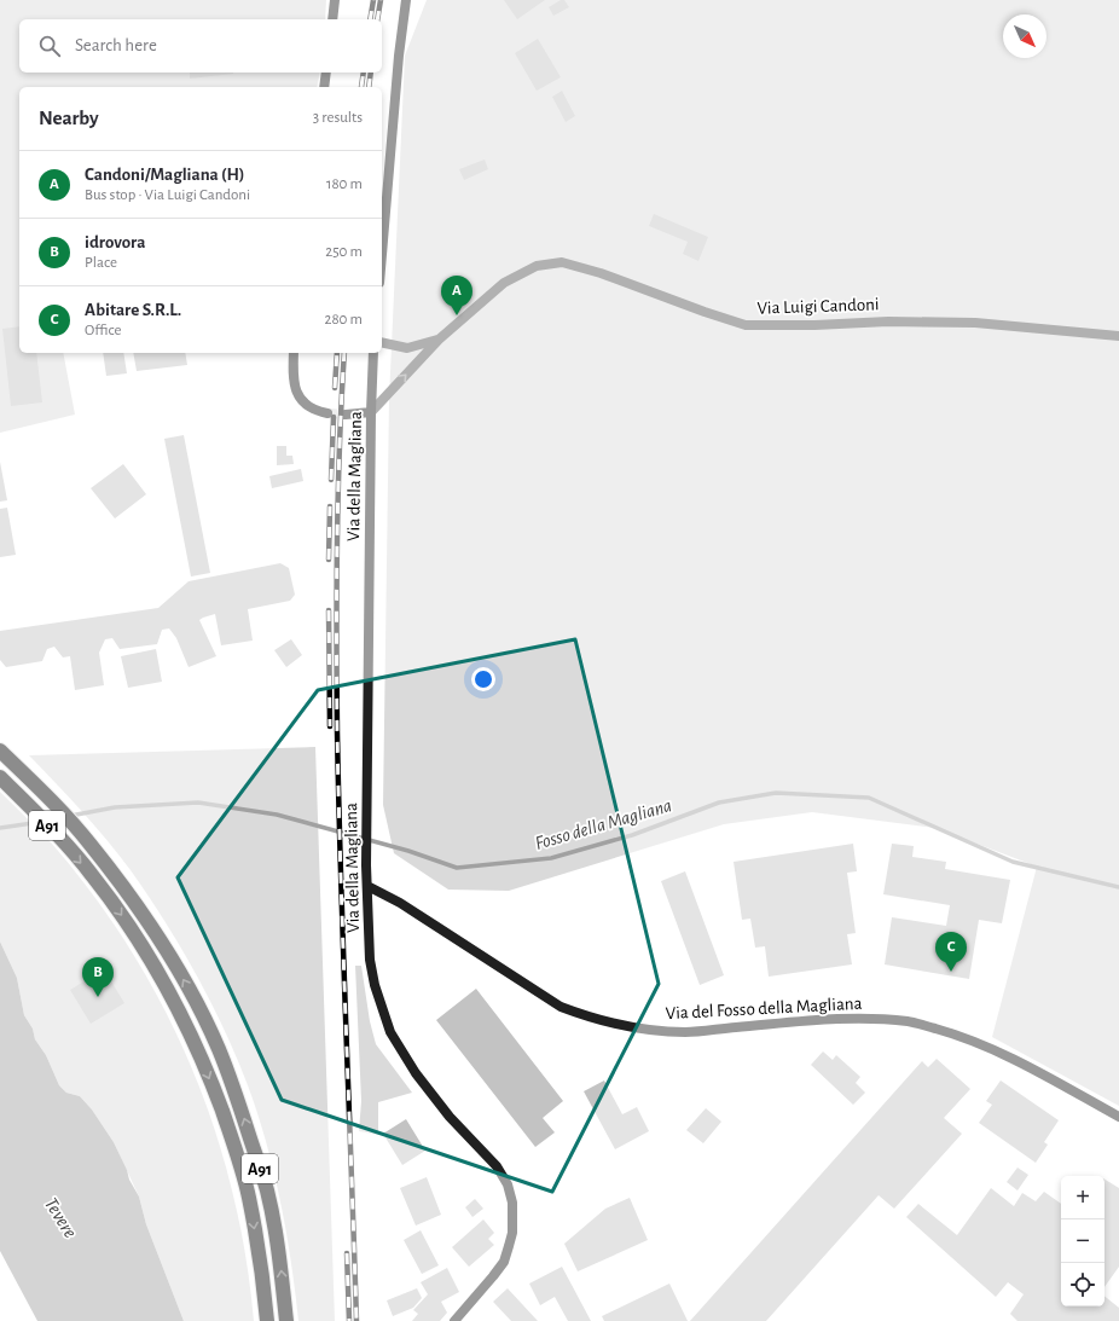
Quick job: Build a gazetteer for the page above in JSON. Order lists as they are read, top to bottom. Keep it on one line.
{"streets":{"highway":["A91"],"main road":["Via della Magliana","Via del Fosso della Magliana"],"street":["Via Luigi Candoni"]},"crossings":[["Via Luigi Candoni","Via della Magliana"],["Via della Magliana","Via del Fosso della Magliana"]],"water":["Fosso della Magliana","Tevere"],"north":"bottom right","page":{"search":"Search here","heading":["Nearby","3 results"],"list":[{"mark":"A","name":"Candoni/Magliana (H)","note":"Bus stop · Via Luigi Candoni","value":"180 m"},{"mark":"B","name":"idrovora","note":"Place","value":"250 m"},{"mark":"C","name":"Abitare S.R.L.","note":"Office","value":"280 m"}],"pins":["A","C","B"],"map_buttons":["+","−"]}}
